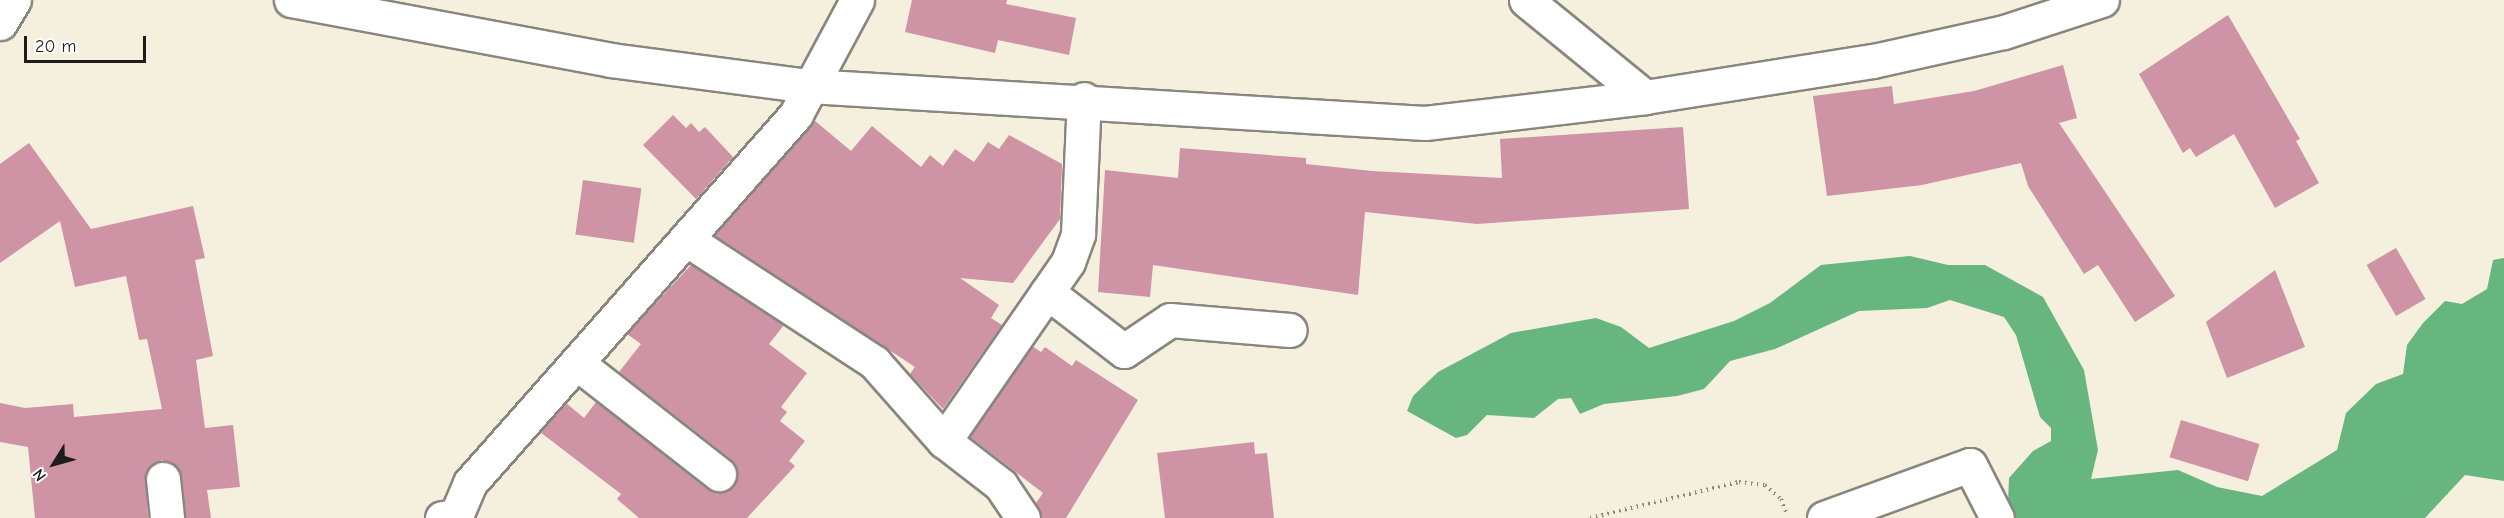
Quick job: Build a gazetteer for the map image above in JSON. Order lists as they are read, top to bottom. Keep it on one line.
{"scale_bar":"20 m","north":"bottom left"}
